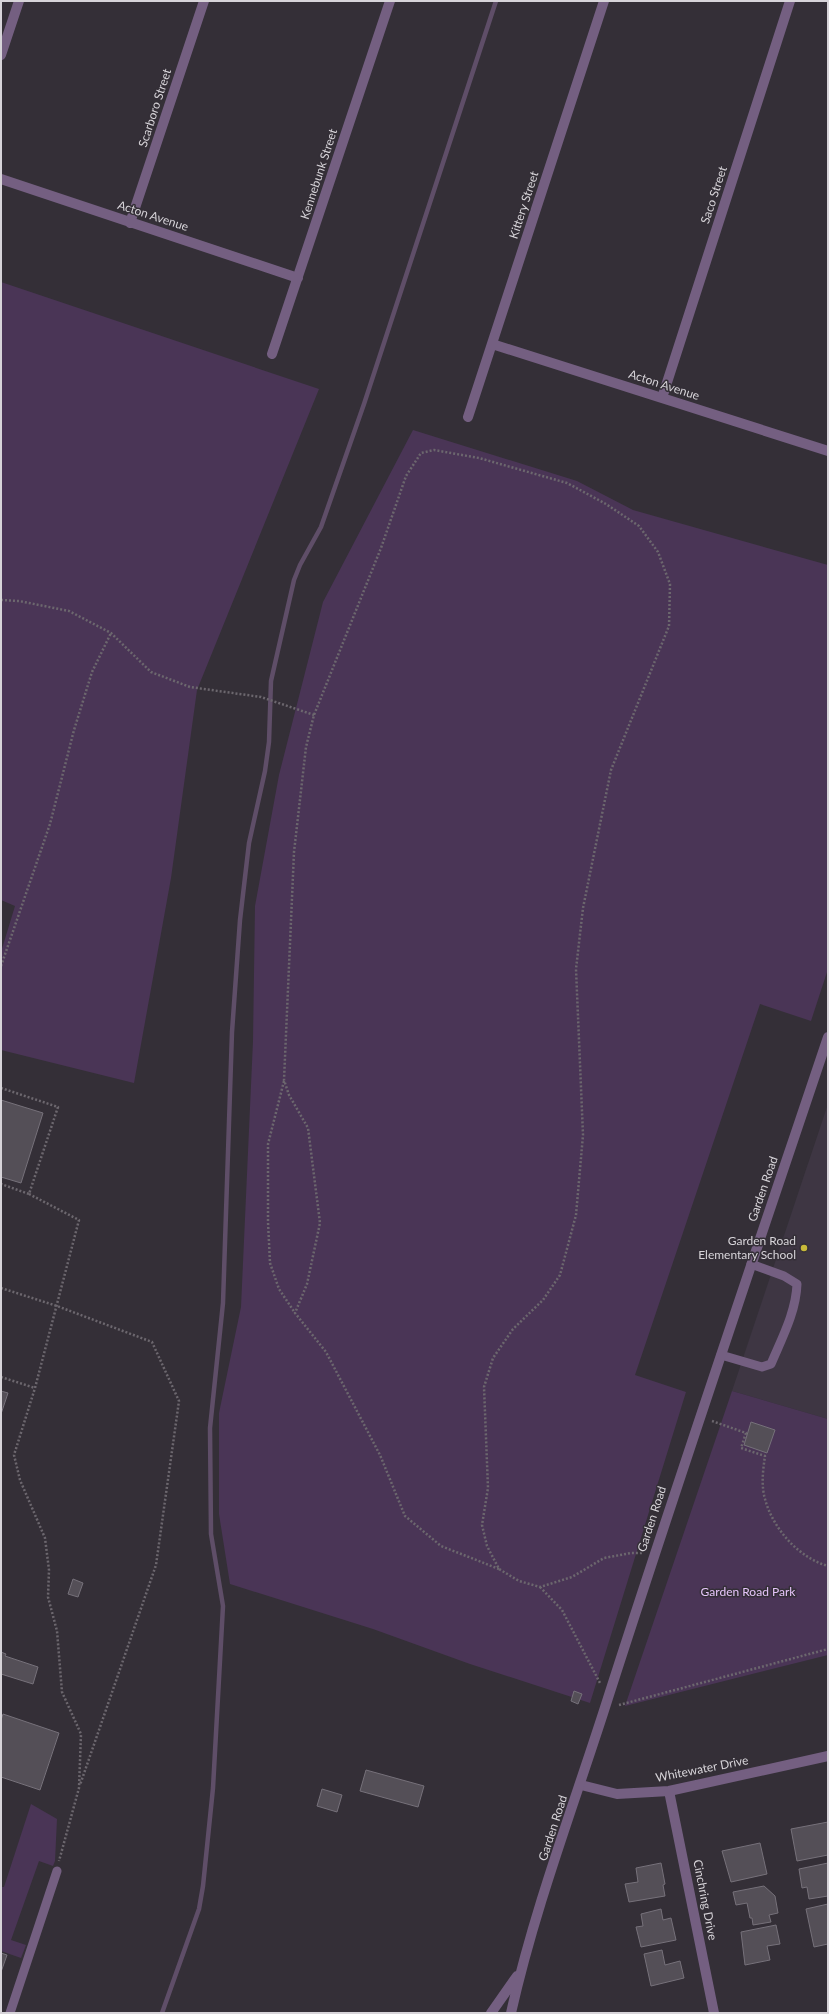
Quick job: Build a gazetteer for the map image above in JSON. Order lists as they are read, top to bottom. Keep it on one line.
{"streets":{"street":["Scarboro Street","Kennebunk Street","Saco Street","Kittery Street","Acton Avenue","Garden Road","Whitewater Drive","Cinchring Drive"]},"crossings":[["Scarboro Street","Acton Avenue"],["Kennebunk Street","Acton Avenue"],["Saco Street","Acton Avenue"],["Kittery Street","Acton Avenue"],["Garden Road","Whitewater Drive"],["Whitewater Drive","Cinchring Drive"]],"parks":["Garden Road Park"],"places":["Garden Road Elementary School"]}
